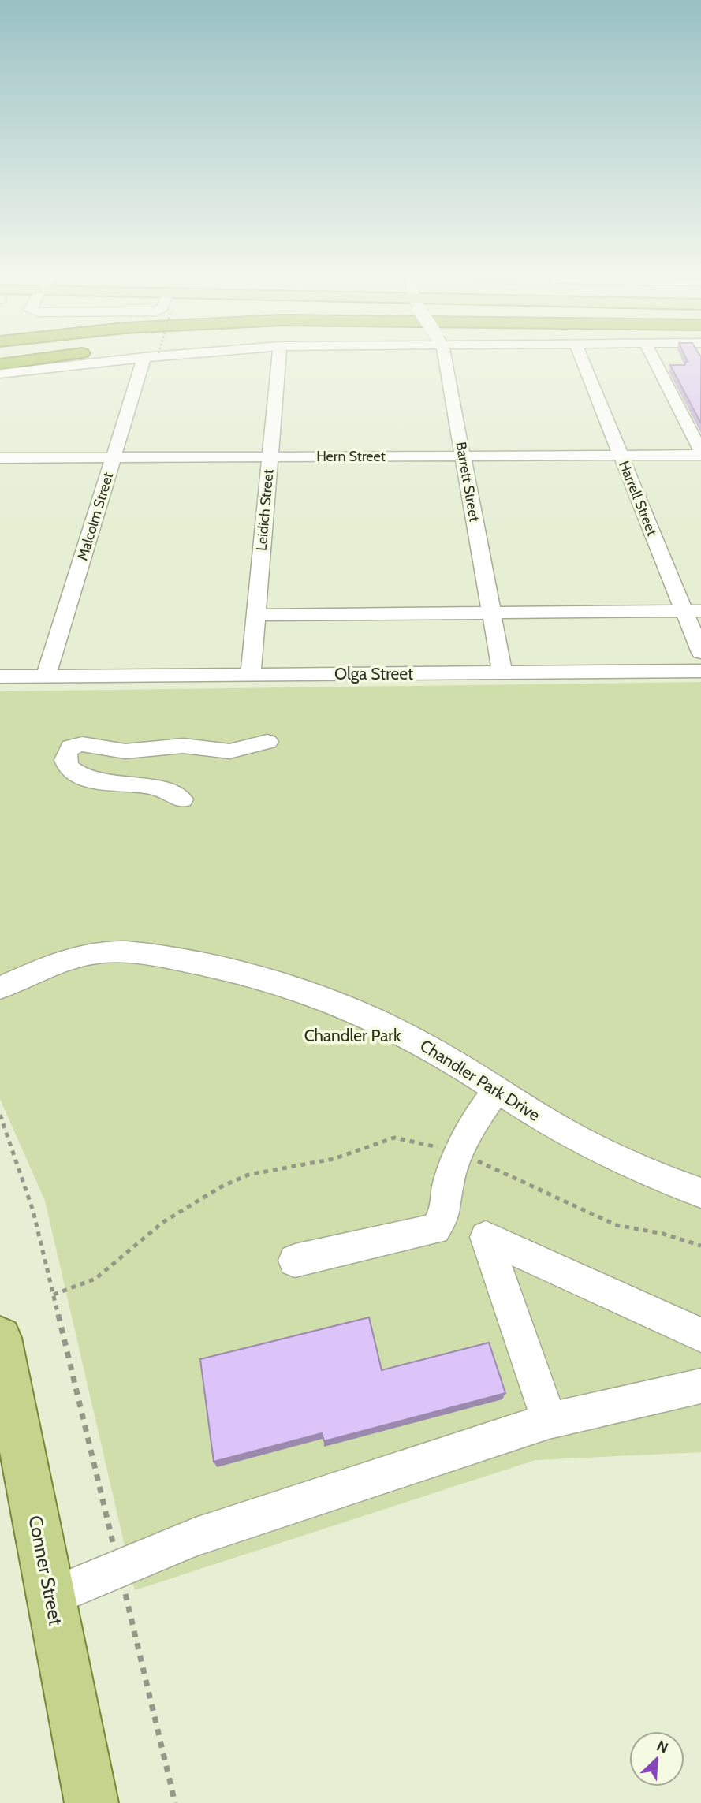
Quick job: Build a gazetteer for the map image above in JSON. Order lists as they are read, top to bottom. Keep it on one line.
{"streets":{"main road":["Conner Street"],"street":["Hern Street","Barrett Street","Harrell Street","Leidich Street","Malcolm Street","Olga Street","Chandler Park Drive"]},"crossings":[["Hern Street","Barrett Street"],["Hern Street","Harrell Street"],["Hern Street","Leidich Street"],["Hern Street","Malcolm Street"],["Barrett Street","Olga Street"],["Leidich Street","Olga Street"],["Malcolm Street","Olga Street"]],"parks":["Chandler Park"],"north":"top right"}
